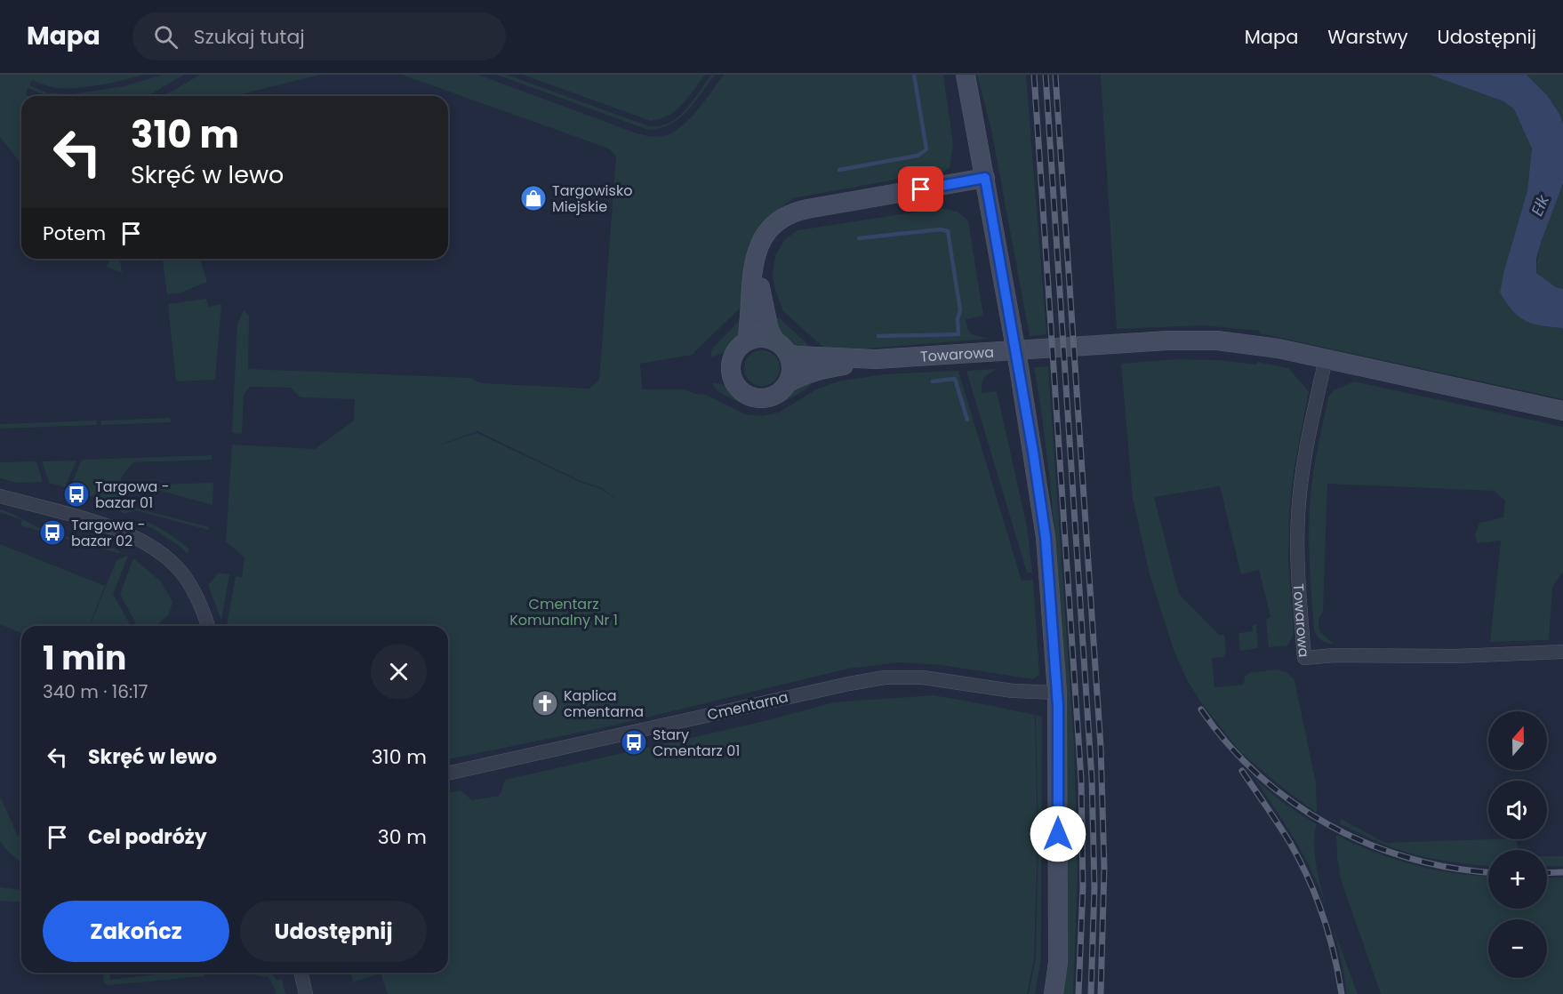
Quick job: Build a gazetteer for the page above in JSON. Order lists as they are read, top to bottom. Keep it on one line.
{"streets":{"street":["Towarowa","Cmentarna"]},"water":["Ełk"],"parks":["Cmentarz Komunalny Nr 1"],"places":{"shop":["Targowisko Miejskie"],"bus stop":["Targowa - bazar 01","Targowa - bazar 02","Stary Cmentarz 01"],"church":["Kaplica cmentarna"]},"north":"top","page":{"header":"Mapa","search":"Szukaj tutaj","nav":["Mapa","Warstwy","Udostępnij"],"turn":["310 m","Skręć w lewo"],"then":"Potem","heading":["1 min","340 m · 16:17"],"map_buttons":["+","−"],"list":[{"name":"Skręć w lewo","value":"310 m"},{"name":"Cel podróży","value":"30 m"}],"buttons":["Zakończ","Udostępnij"]}}
